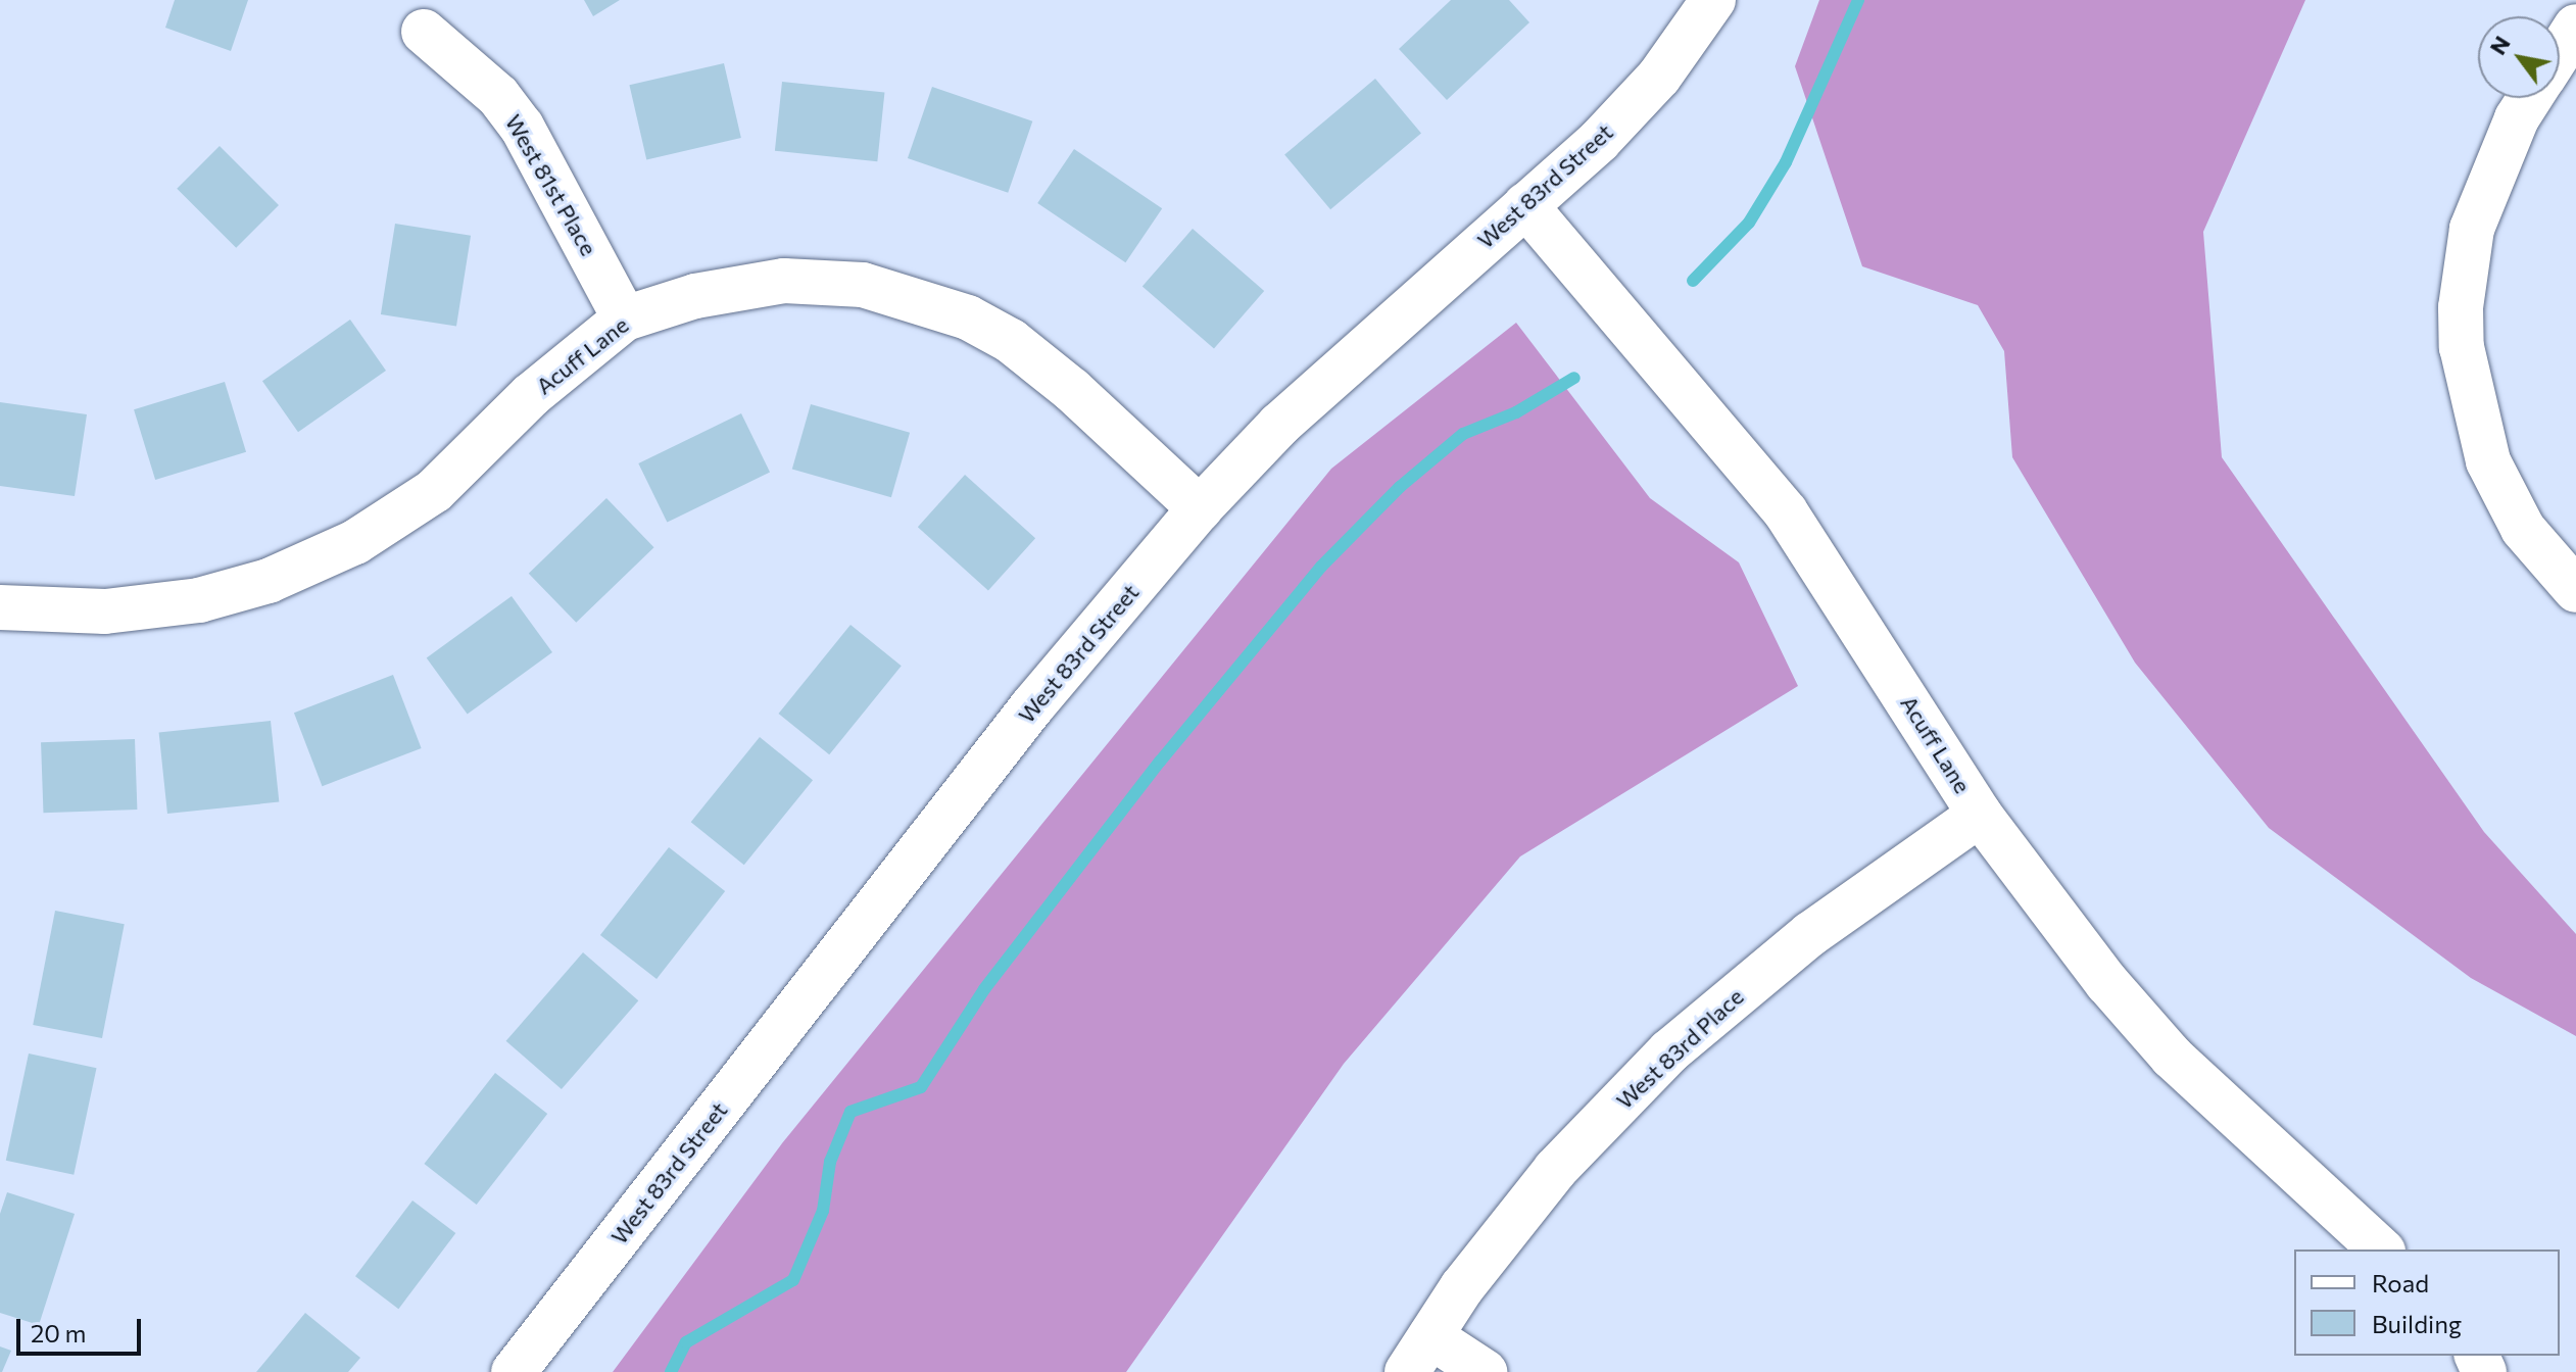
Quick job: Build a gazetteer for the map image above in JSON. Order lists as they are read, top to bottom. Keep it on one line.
{"streets":{"street":["West 81st Place","West 83rd Street","Acuff Lane","West 83rd Place"]},"crossings":[["West 81st Place","Acuff Lane"],["West 83rd Street","Acuff Lane"],["Acuff Lane","West 83rd Place"]],"legend":["Road","Building"],"scale_bar":"20 m","north":"top left"}
